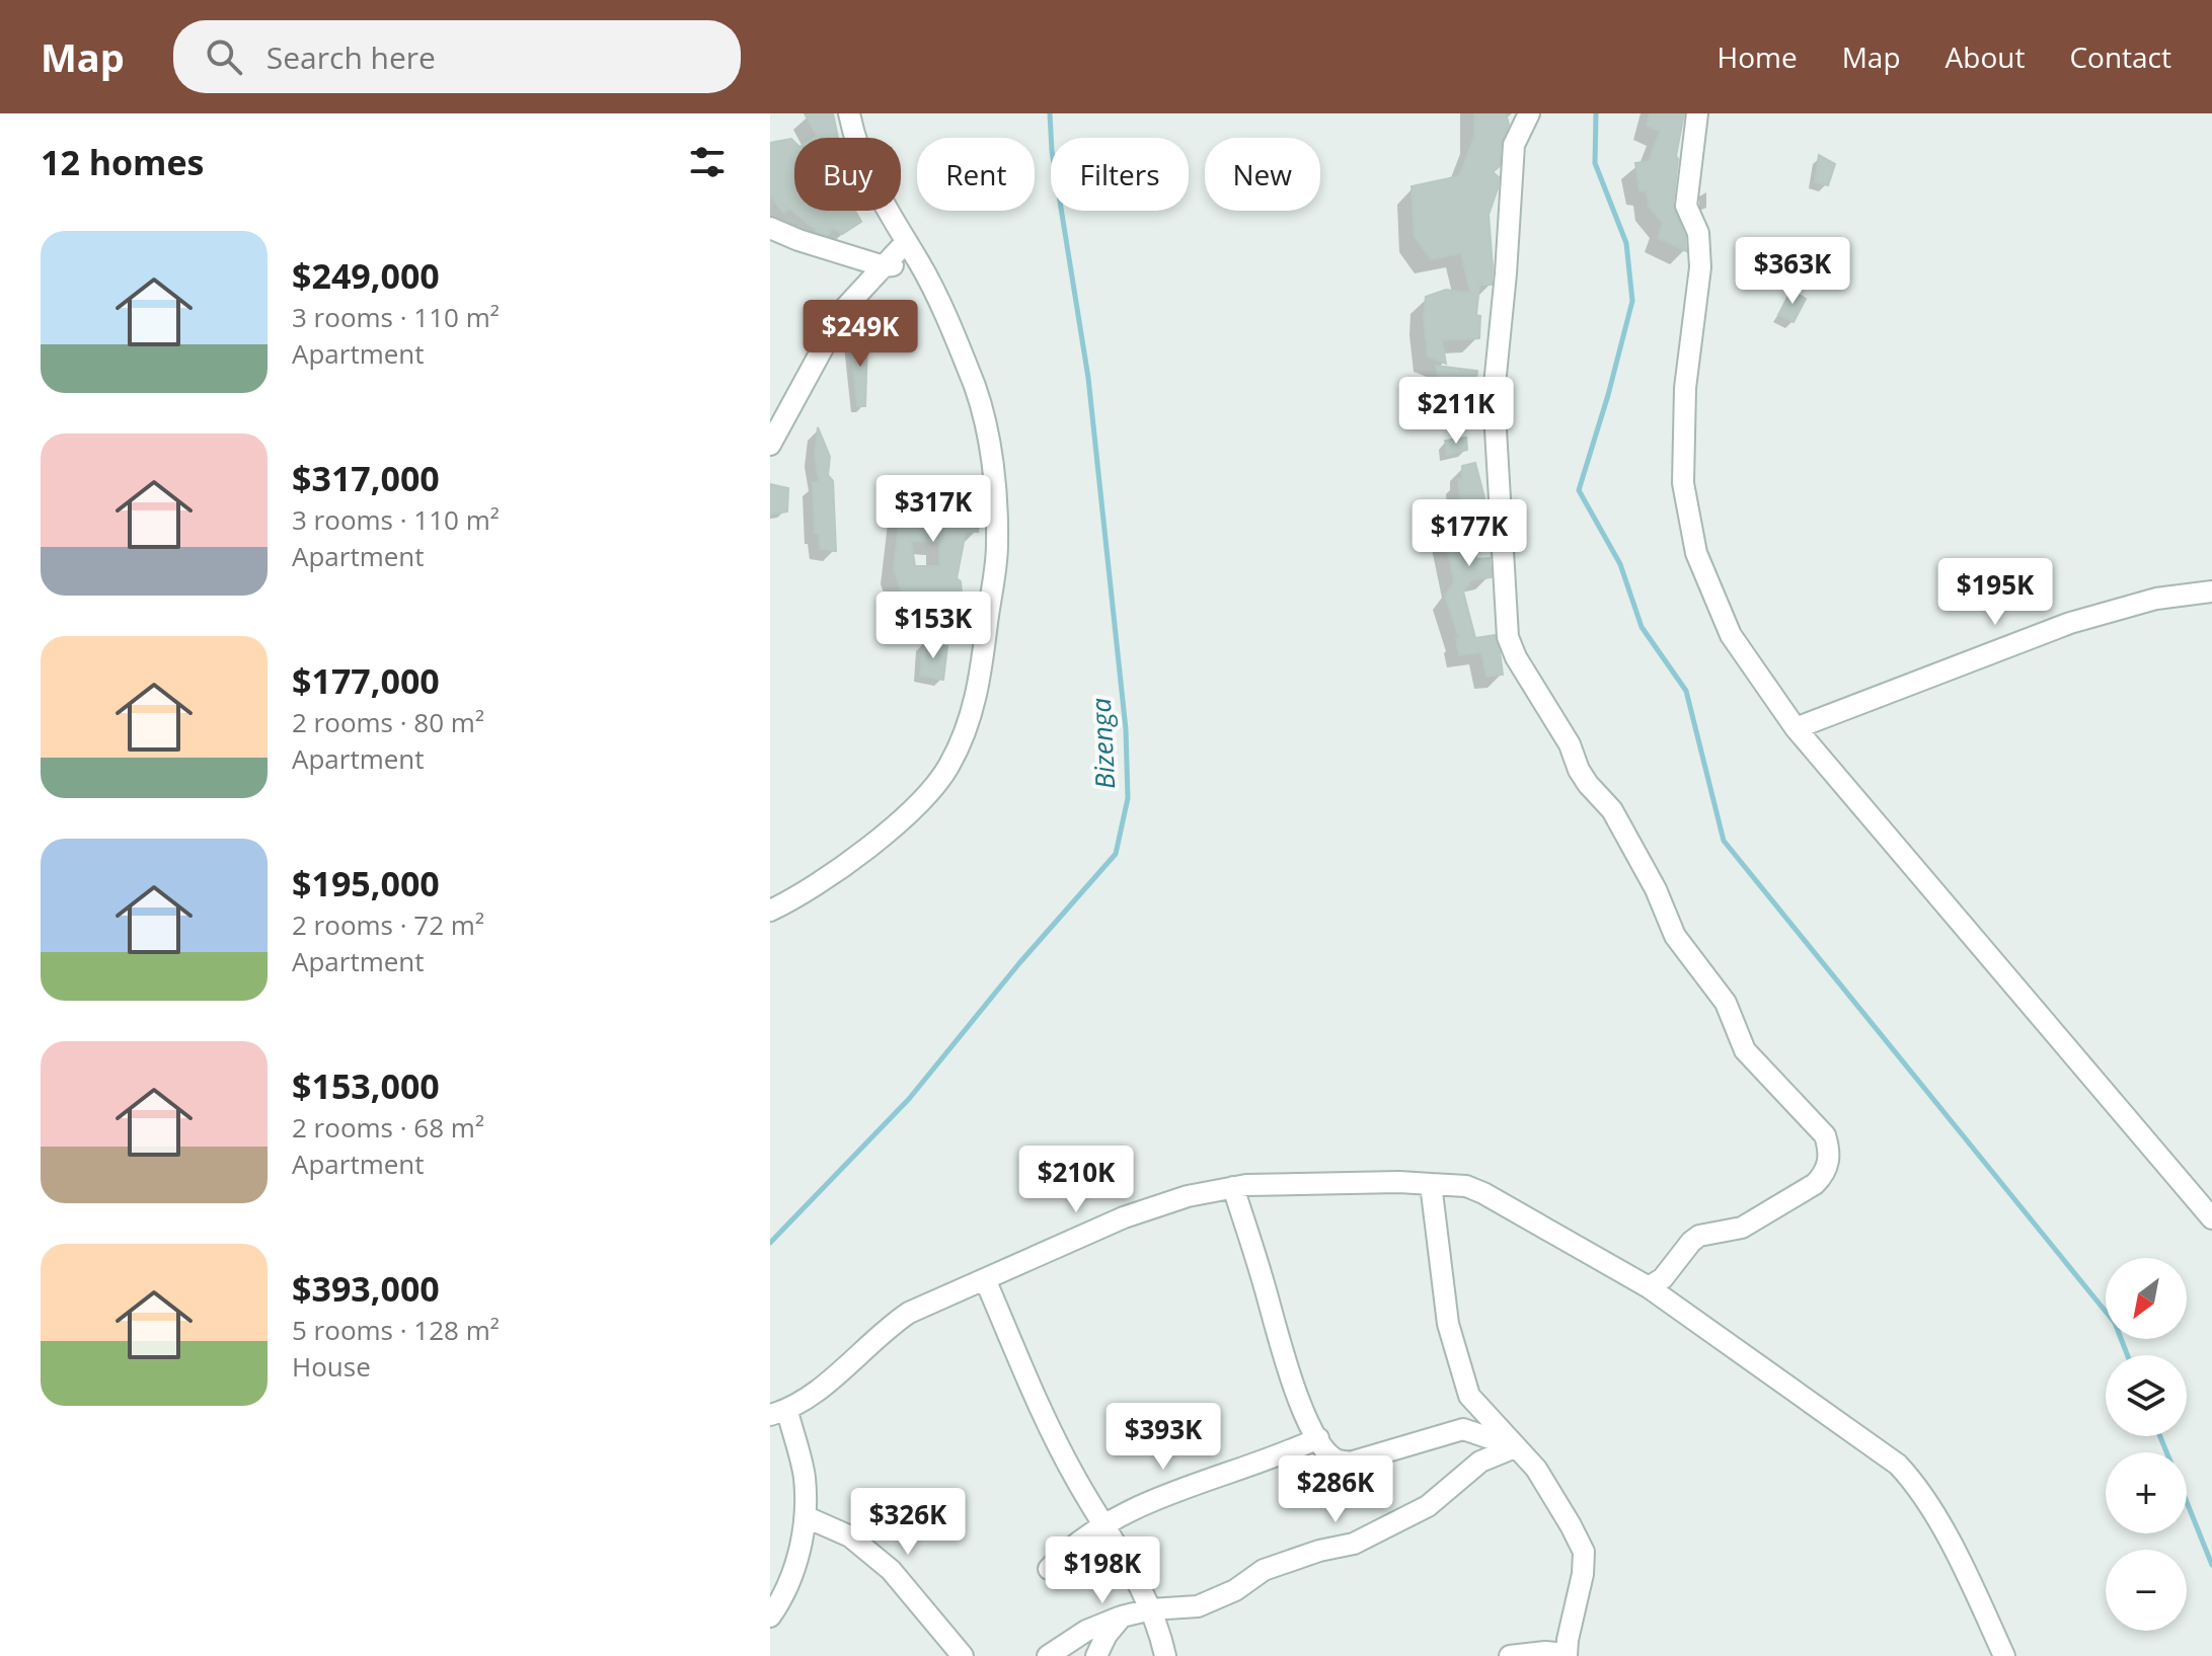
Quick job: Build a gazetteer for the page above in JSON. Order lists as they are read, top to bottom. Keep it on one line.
{"water":["Bizenga"],"north":"bottom left","page":{"header":"Map","search":"Search here","nav":["Home","Map","About","Contact"],"heading":"12 homes","chip":["Buy","Rent","Filters","New"],"list":[{"name":"$249,000","note":"3 rooms · 110 m² · Apartment"},{"name":"$317,000","note":"3 rooms · 110 m² · Apartment"},{"name":"$177,000","note":"2 rooms · 80 m² · Apartment"},{"name":"$195,000","note":"2 rooms · 72 m² · Apartment"},{"name":"$153,000","note":"2 rooms · 68 m² · Apartment"},{"name":"$393,000","note":"5 rooms · 128 m² · House"}],"price":["$363K","$249K","$211K","$317K","$177K","$195K","$153K","$210K","$393K","$286K","$326K","$198K"],"map_buttons":["+","−"]}}
